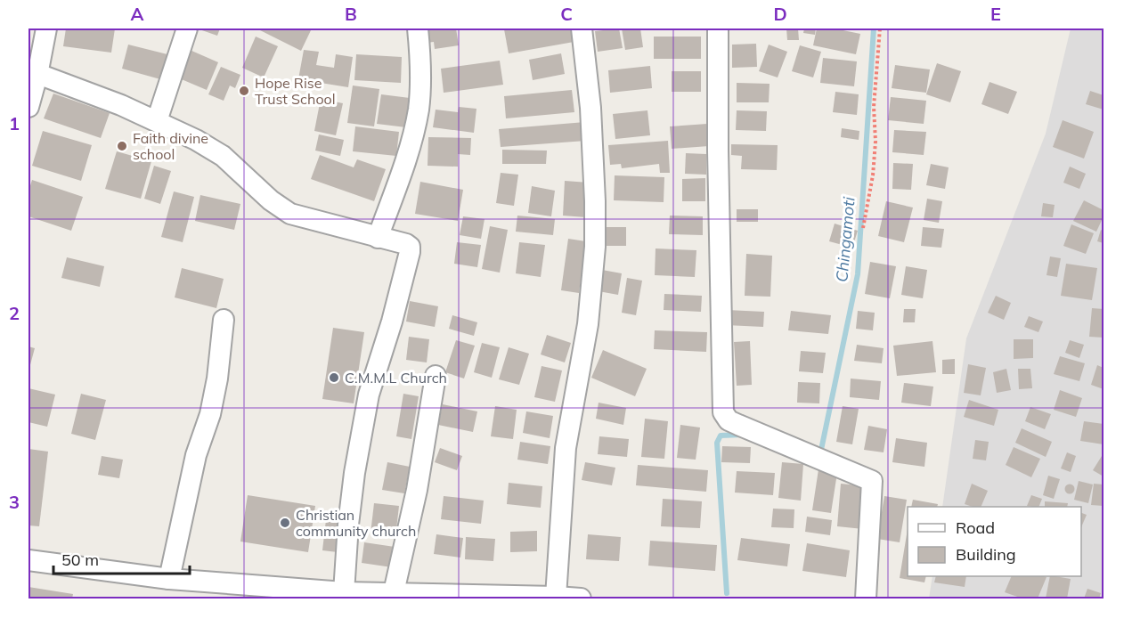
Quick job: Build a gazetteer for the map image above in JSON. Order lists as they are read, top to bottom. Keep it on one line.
{"water":["Chingamoti"],"places":["Hope Rise Trust School","Faith divine school","C.M.M.L Church","Christian community church"],"legend":["Road","Building"],"scale_bar":"50 m","grid":{"columns":["A","B","C","D","E"],"rows":["1","2","3"]}}
